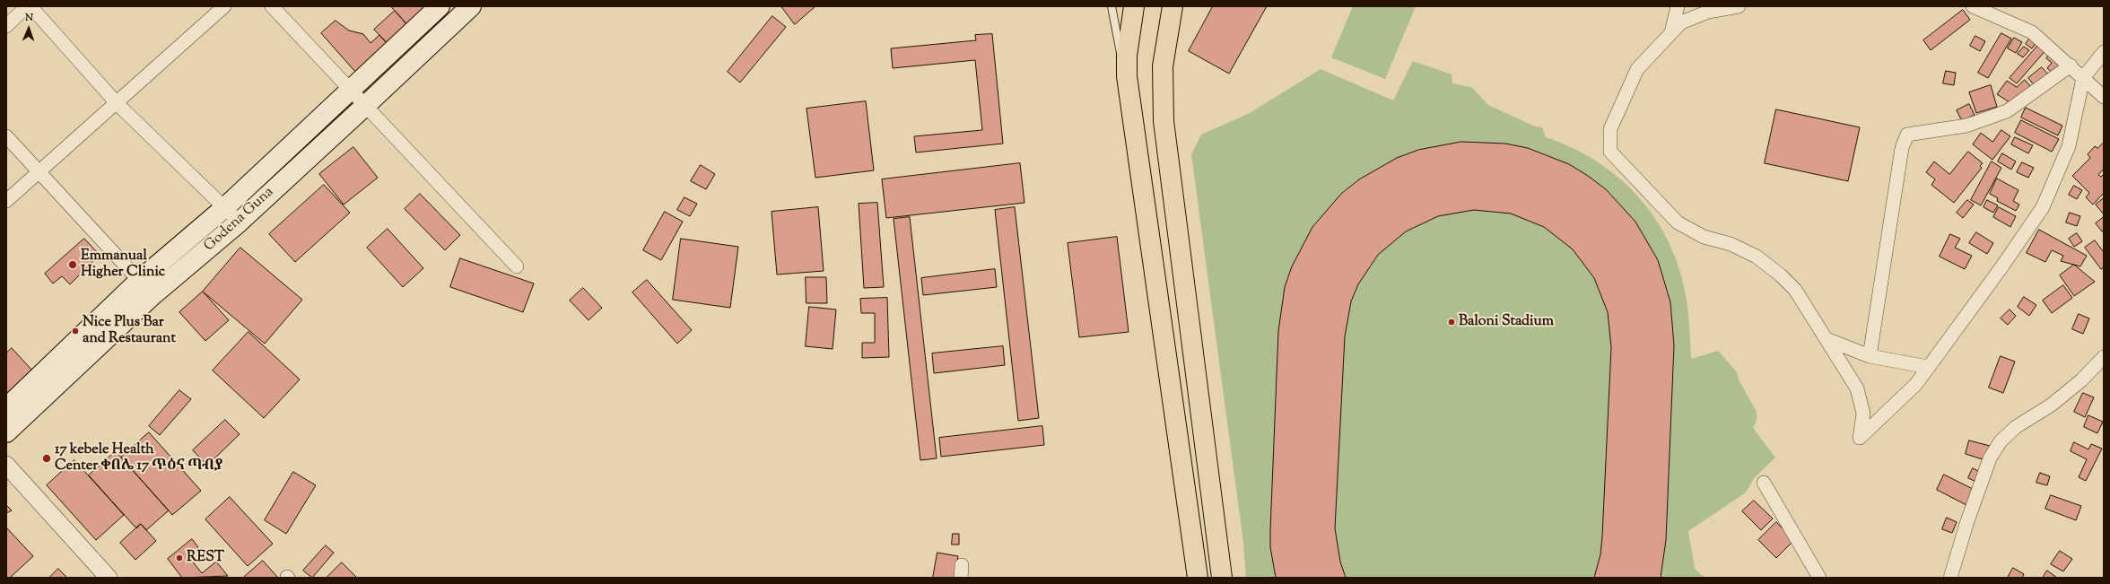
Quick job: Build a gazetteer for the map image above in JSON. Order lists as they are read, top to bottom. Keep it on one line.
{"streets":{"main road":["Godena Guna"]},"places":["Emmanual Higher Clinic","Baloni Stadium","Nice Plus Bar and Restaurant","17 kebele Health Center ቀበሌ 17 ጥዕና ጣብያ","REST"],"north":"top"}
